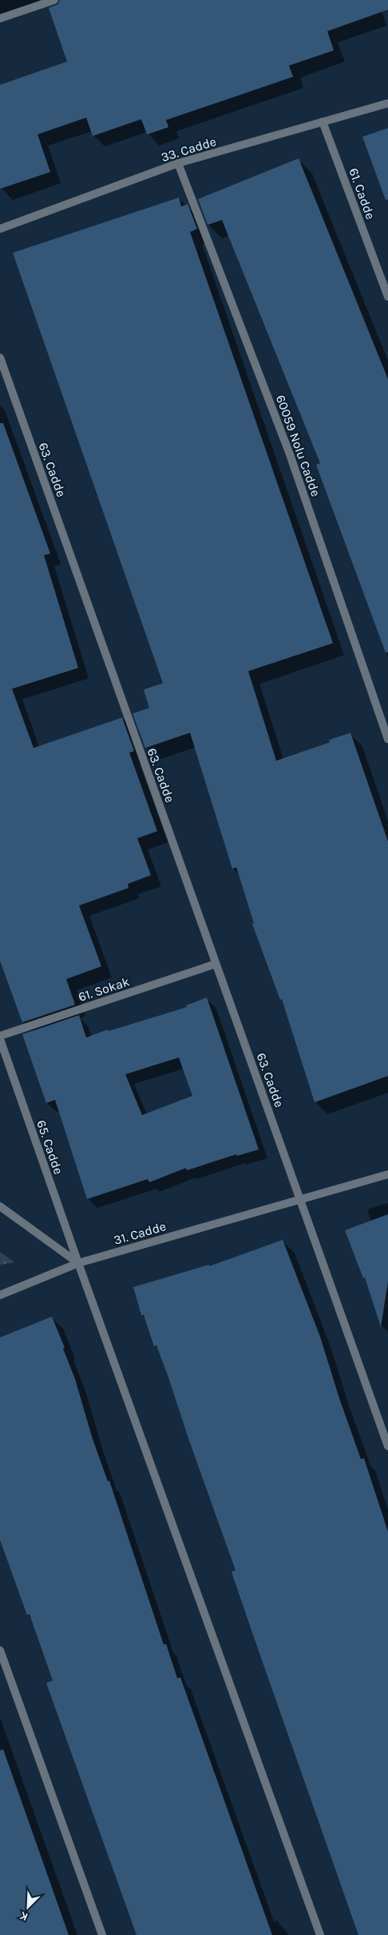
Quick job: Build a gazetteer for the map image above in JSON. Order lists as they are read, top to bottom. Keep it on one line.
{"streets":{"street":["33. Cadde","61. Cadde","60059 Nolu Cadde","63. Cadde","61. Sokak","65. Cadde","31. Cadde"]},"crossings":[["33. Cadde","61. Cadde"],["33. Cadde","60059 Nolu Cadde"],["63. Cadde","61. Sokak"],["63. Cadde","31. Cadde"],["65. Cadde","31. Cadde"]],"north":"bottom left"}
